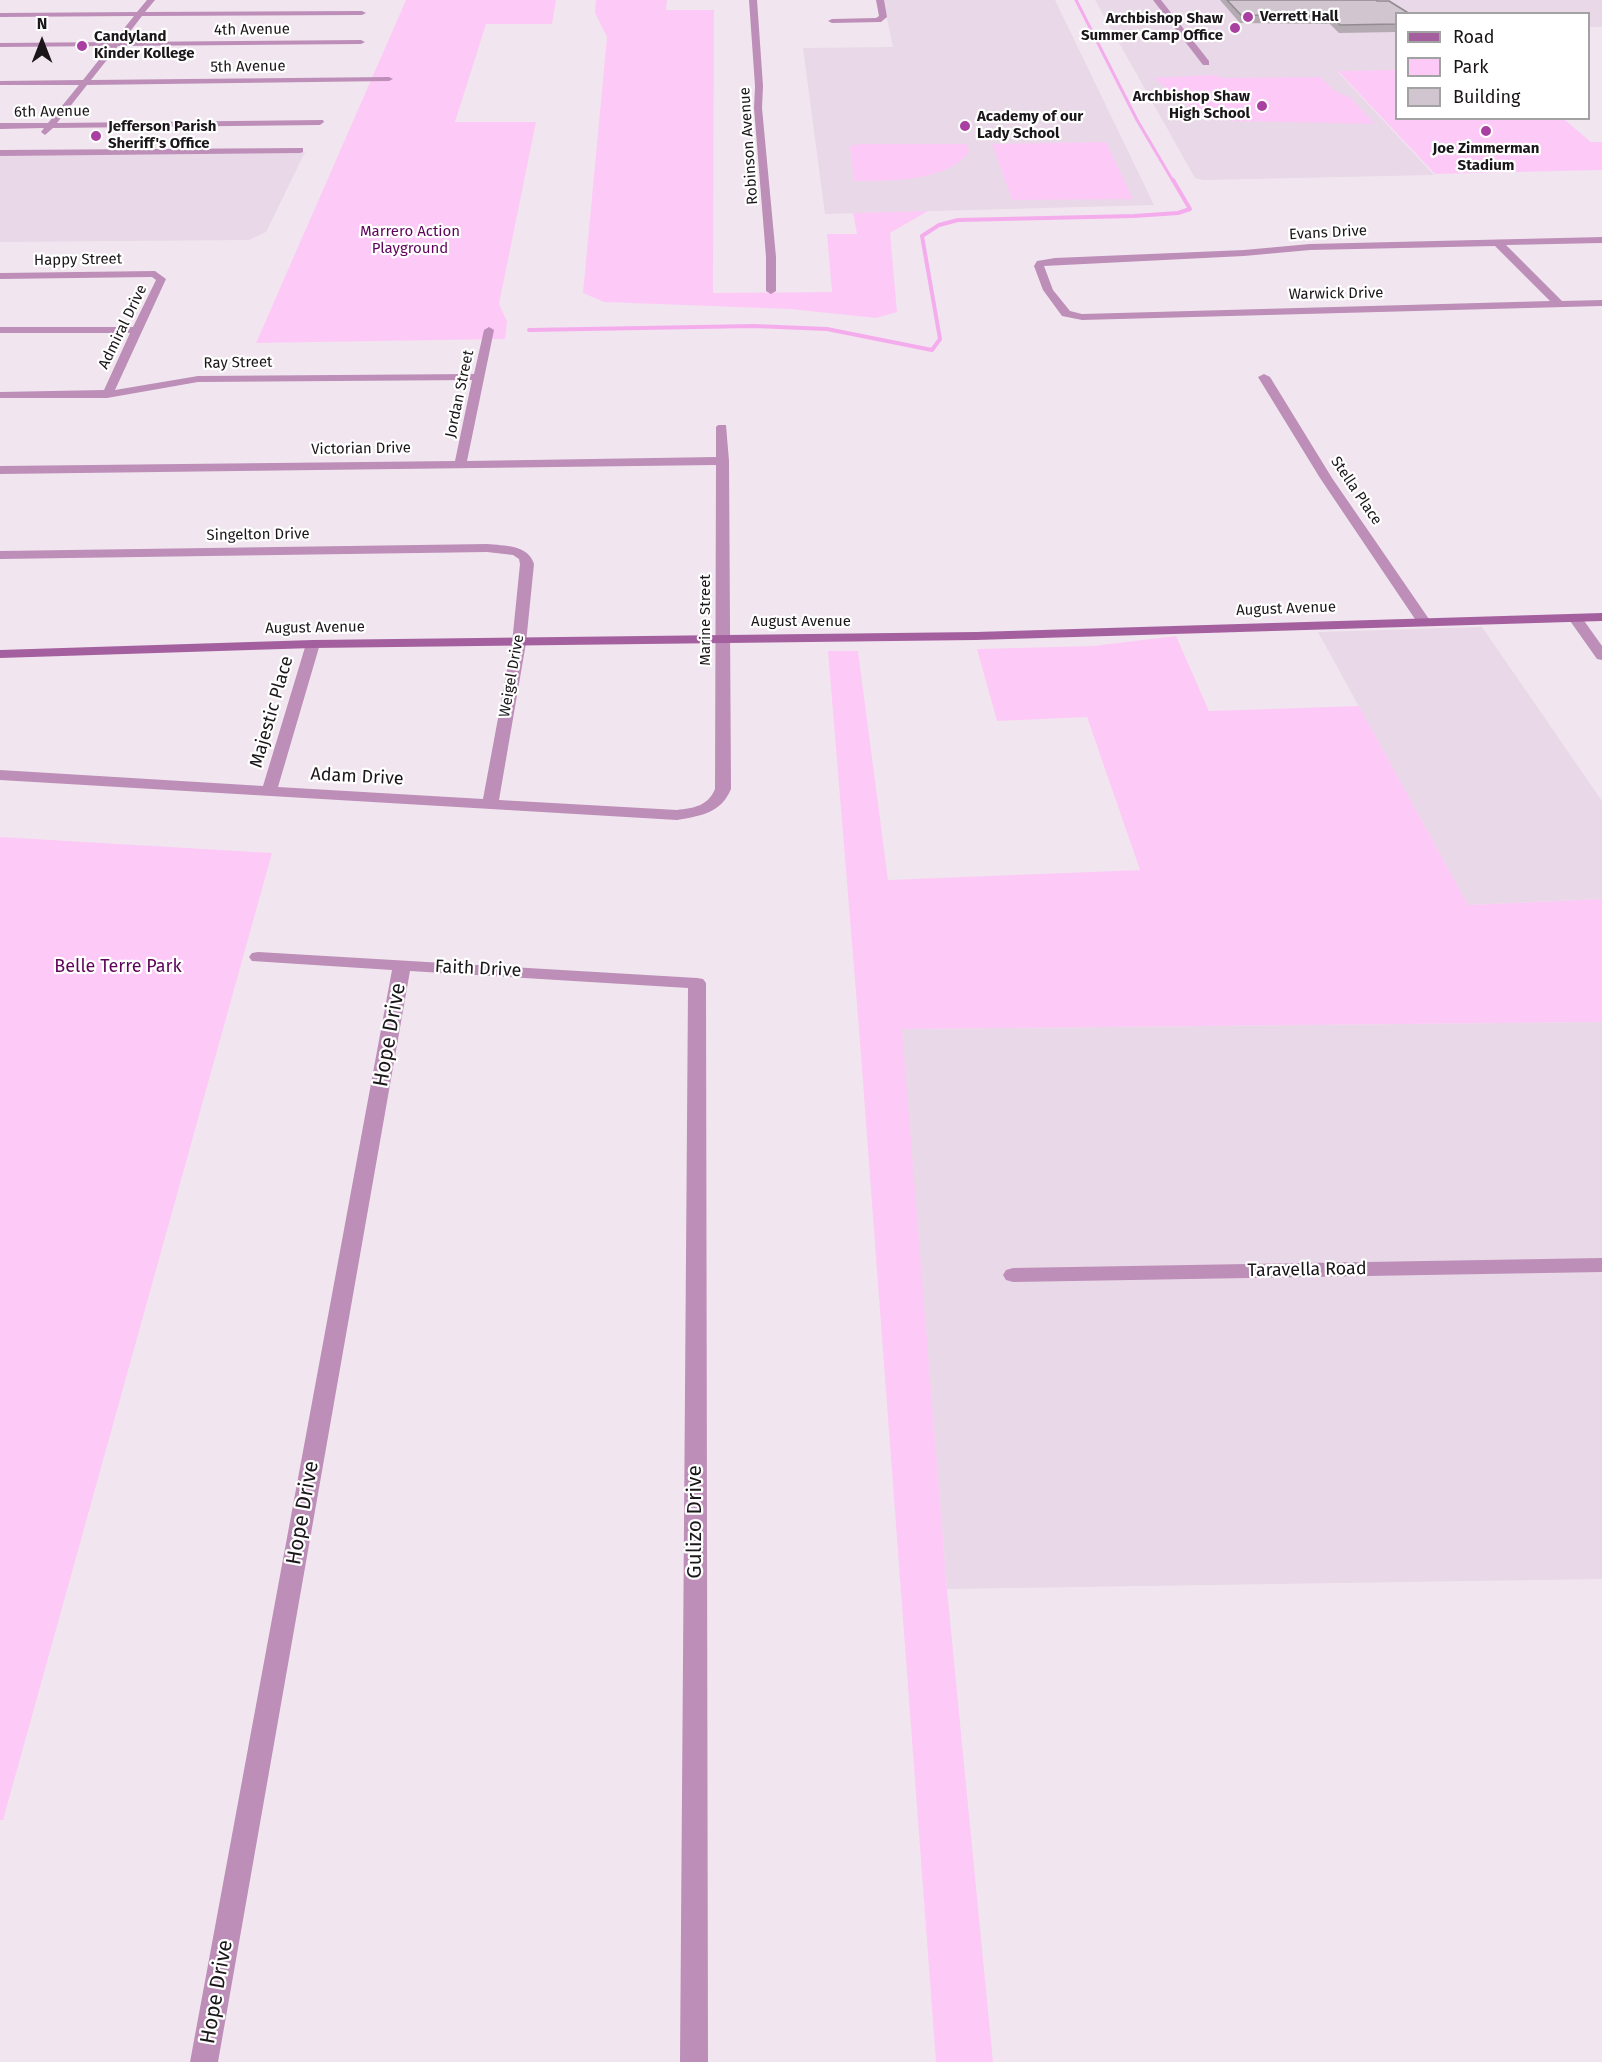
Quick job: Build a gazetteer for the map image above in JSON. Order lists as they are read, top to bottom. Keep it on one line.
{"streets":{"street":["4th Avenue","5th Avenue","6th Avenue","Robinson Avenue","Evans Drive","Happy Street","Warwick Drive","Admiral Drive","Ray Street","Jordan Street","Victorian Drive","Stella Place","Singelton Drive","August Avenue","Marine Street","Weigel Drive","Majestic Place","Adam Drive","Faith Drive","Hope Drive","Taravella Road","Gulizo Drive"]},"crossings":[["Evans Drive","Warwick Drive"],["Happy Street","Admiral Drive"],["Admiral Drive","Ray Street"],["Ray Street","Jordan Street"],["Jordan Street","Victorian Drive"],["Victorian Drive","Marine Street"],["Stella Place","August Avenue"],["Singelton Drive","Weigel Drive"],["August Avenue","Marine Street"],["August Avenue","Weigel Drive"],["August Avenue","Majestic Place"],["Marine Street","Adam Drive"],["Weigel Drive","Adam Drive"],["Majestic Place","Adam Drive"],["Faith Drive","Hope Drive"],["Faith Drive","Gulizo Drive"]],"parks":["Marrero Action Playground","Belle Terre Park"],"places":["Verrett Hall","Archbishop Shaw Summer Camp Office","Candyland Kinder Kollege","Archbishop Shaw High School","Academy of our Lady School","Joe Zimmerman Stadium","Jefferson Parish Sheriff's Office"],"legend":["Road","Park","Building"],"north":"top"}
